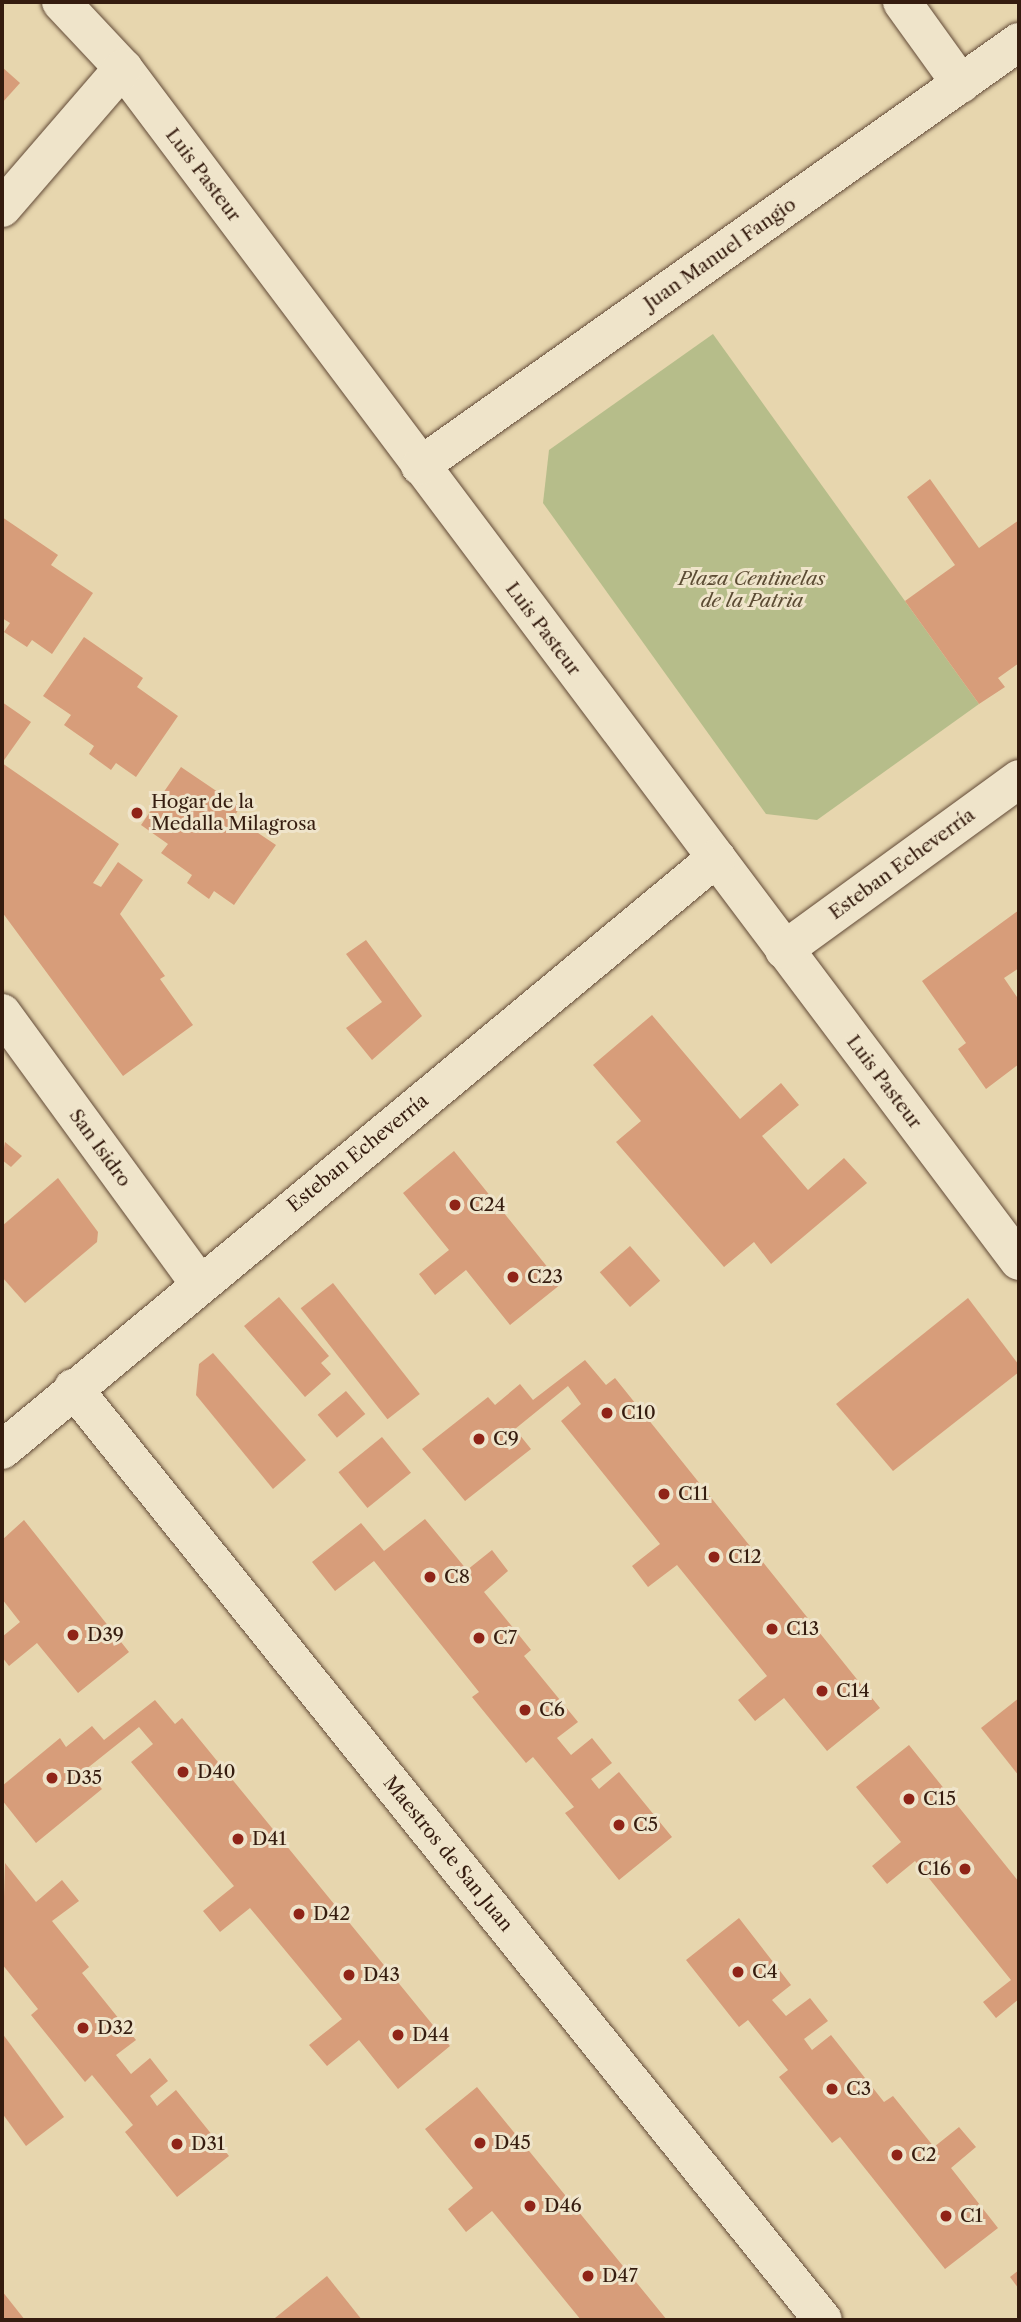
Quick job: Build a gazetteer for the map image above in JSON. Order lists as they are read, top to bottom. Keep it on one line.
{"streets":{"street":["Luis Pasteur","Juan Manuel Fangio","Esteban Echeverría","San Isidro","Maestros de San Juan"]},"crossings":[["Luis Pasteur","Juan Manuel Fangio"],["Luis Pasteur","Esteban Echeverría"],["Esteban Echeverría","San Isidro"],["Esteban Echeverría","Maestros de San Juan"]],"parks":["Plaza Centinelas de la Patria"],"places":["Hogar de la Medalla Milagrosa","C24","C23","C10","C9","C11","C12","C8","C13","D39","C7","C14","C6","D40","D35","C15","C5","D41","C16","D42","C4","D43","D32","D44","C3","D45","D31","C2","D46","C1","D47"]}
